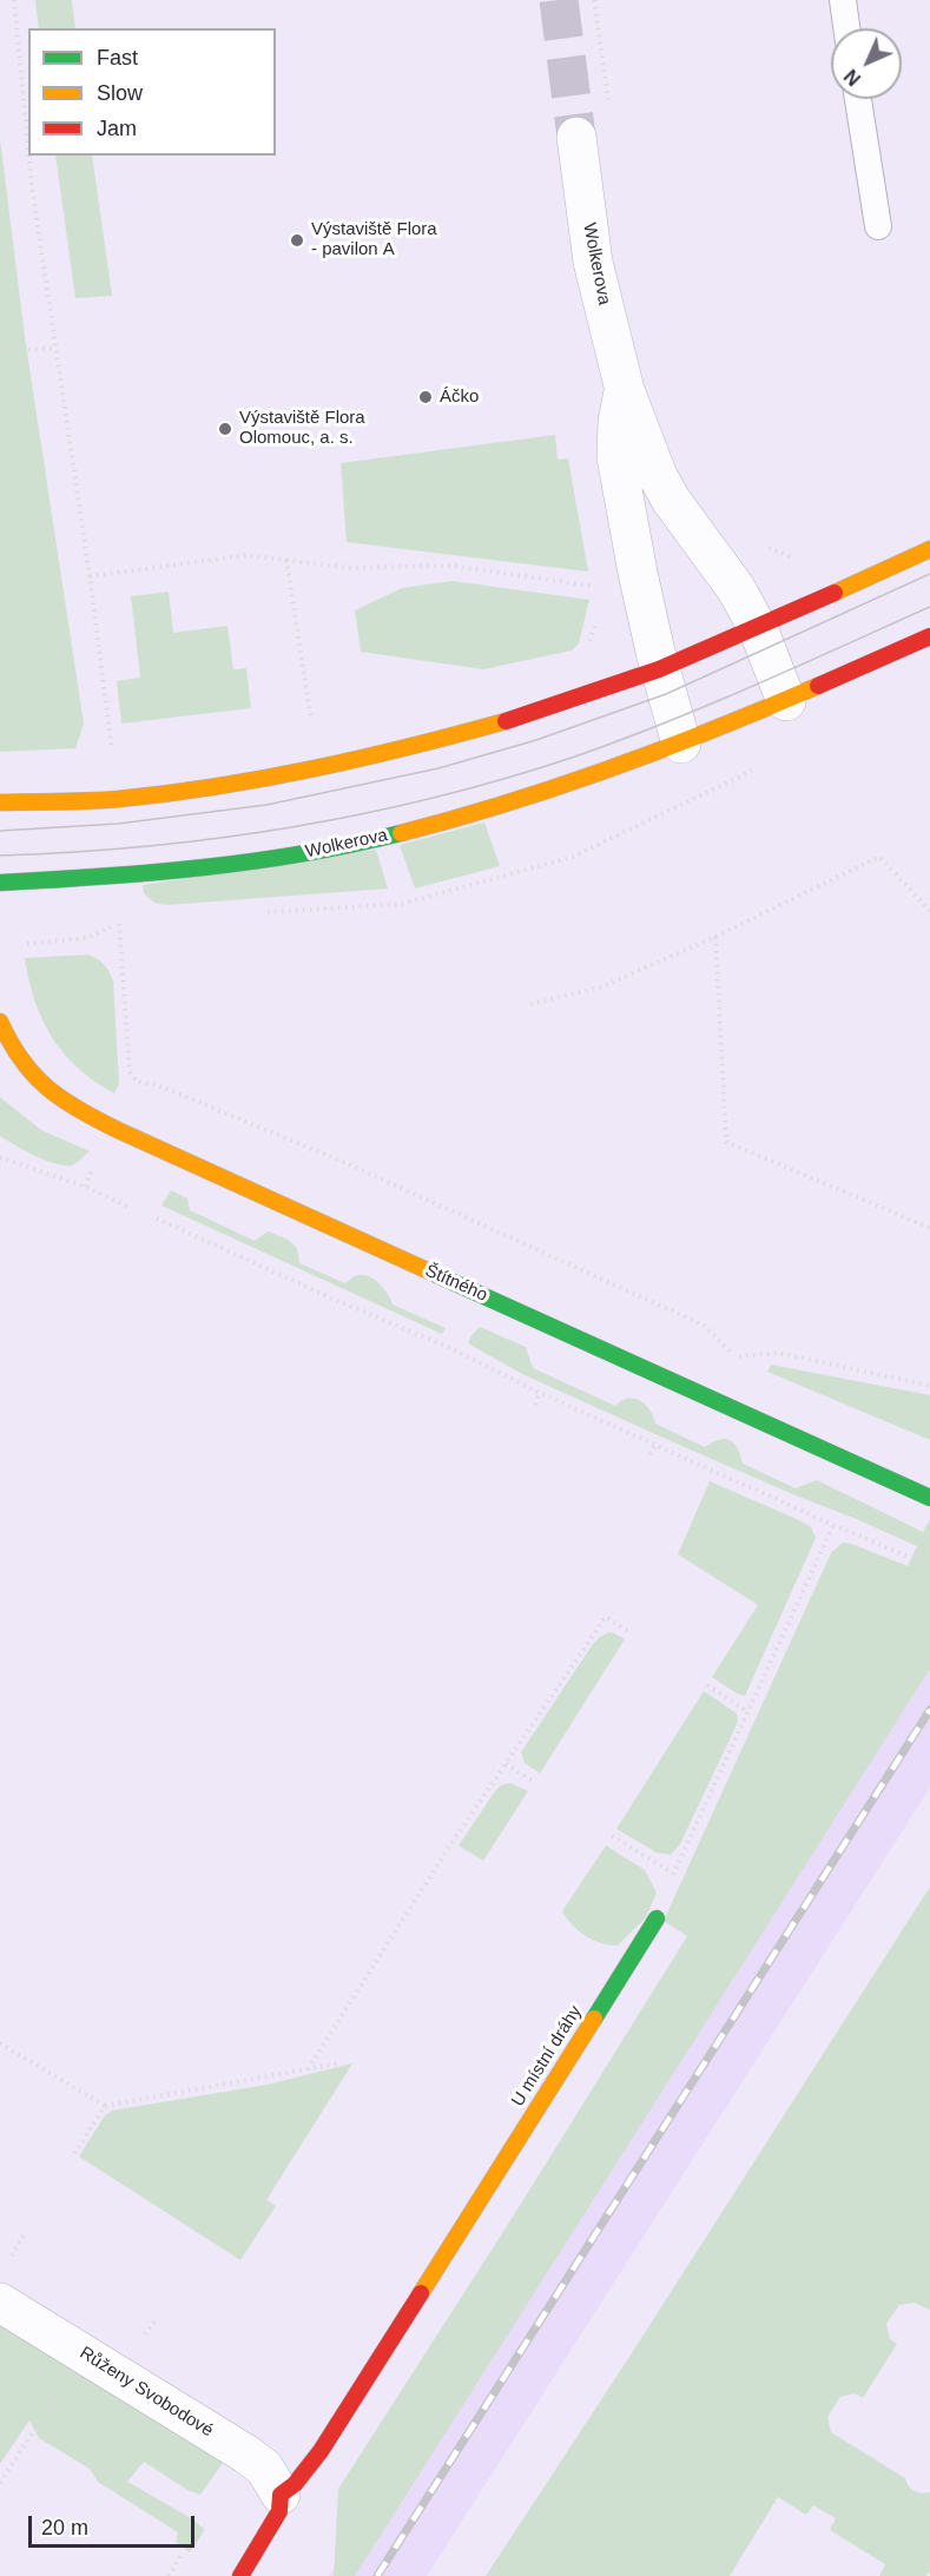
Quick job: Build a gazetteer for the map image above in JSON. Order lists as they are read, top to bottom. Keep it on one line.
{"streets":{"street":["Wolkerova","Štítného","U místní dráhy","Růženy Svobodové"]},"crossings":[["U místní dráhy","Růženy Svobodové"]],"places":["Výstaviště Flora - pavilon A","Áčko","Výstaviště Flora Olomouc, a. s."],"legend":["Fast","Slow","Jam"],"scale_bar":"20 m","north":"bottom left"}
